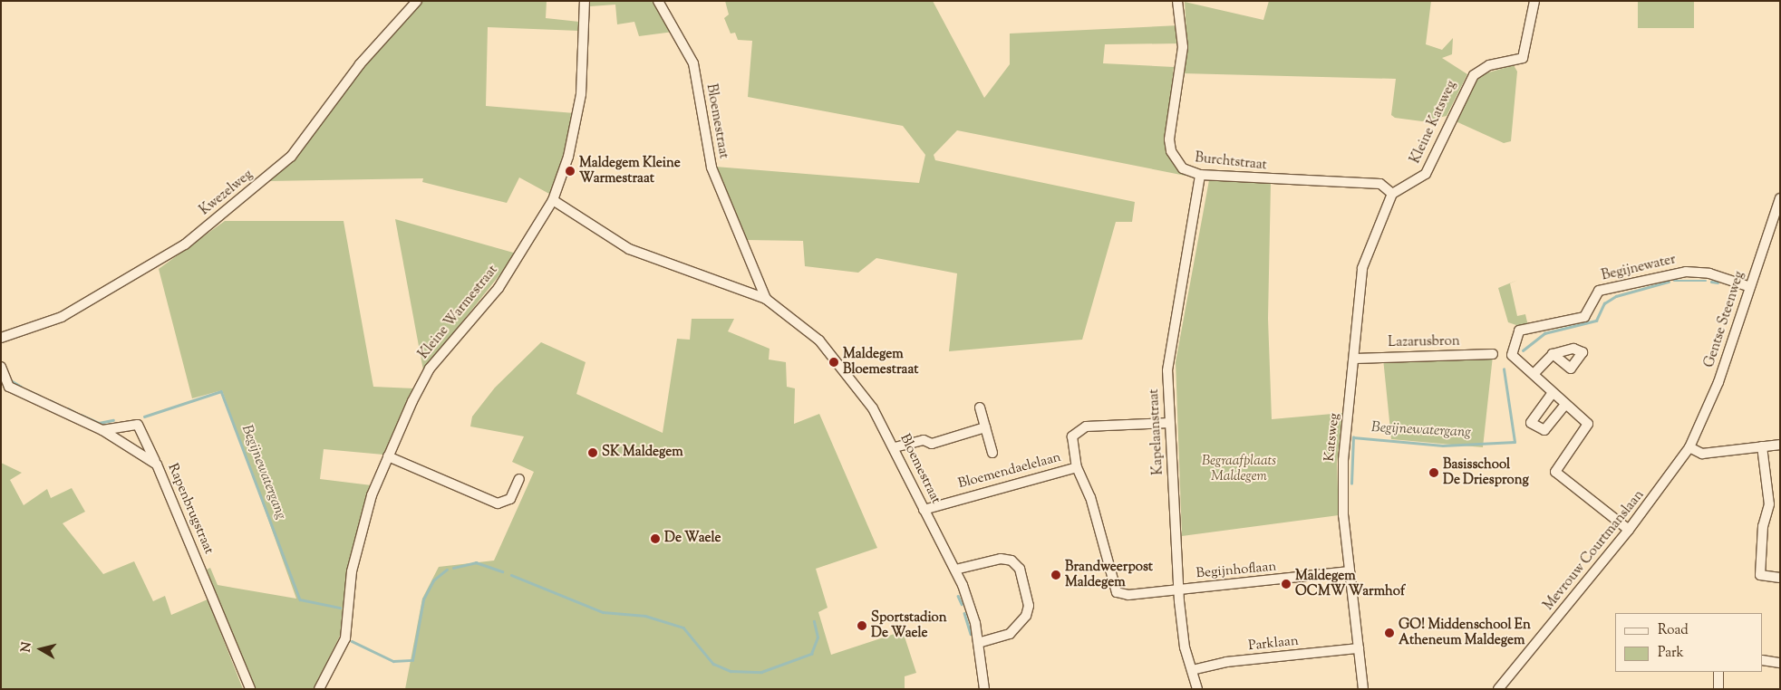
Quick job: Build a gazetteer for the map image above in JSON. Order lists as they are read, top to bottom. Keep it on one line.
{"streets":{"street":["Bloemestraat","Kleine Katsweg","Burchtstraat","Kwezelweg","Begijnewater","Kleine Warmestraat","Gentse Steenweg","Lazarusbron","Kapelaanstraat","Katsweg","Bloemendaelelaan","Rapenbrugstraat","Mevrouw Courtmanslaan","Begijnhoflaan","Parklaan"]},"crossings":[["Bloemestraat","Kleine Warmestraat"],["Bloemestraat","Bloemendaelelaan"],["Kleine Katsweg","Burchtstraat"],["Kleine Katsweg","Katsweg"],["Burchtstraat","Kapelaanstraat"],["Burchtstraat","Katsweg"],["Begijnewater","Gentse Steenweg"],["Gentse Steenweg","Mevrouw Courtmanslaan"],["Lazarusbron","Katsweg"],["Kapelaanstraat","Bloemendaelelaan"],["Kapelaanstraat","Begijnhoflaan"],["Kapelaanstraat","Parklaan"],["Katsweg","Begijnhoflaan"],["Katsweg","Parklaan"],["Bloemendaelelaan","Begijnhoflaan"]],"water":["Begijnewatergang"],"parks":["Begraafplaats Maldegem"],"places":["Maldegem Kleine Warmestraat","Maldegem Bloemestraat","SK Maldegem","Basisschool De Driesprong","De Waele","Brandweerpost Maldegem","Maldegem OCMW Warmhof","Sportstadion De Waele","GO! Middenschool En Atheneum Maldegem"],"legend":["Road","Park"],"north":"left"}
